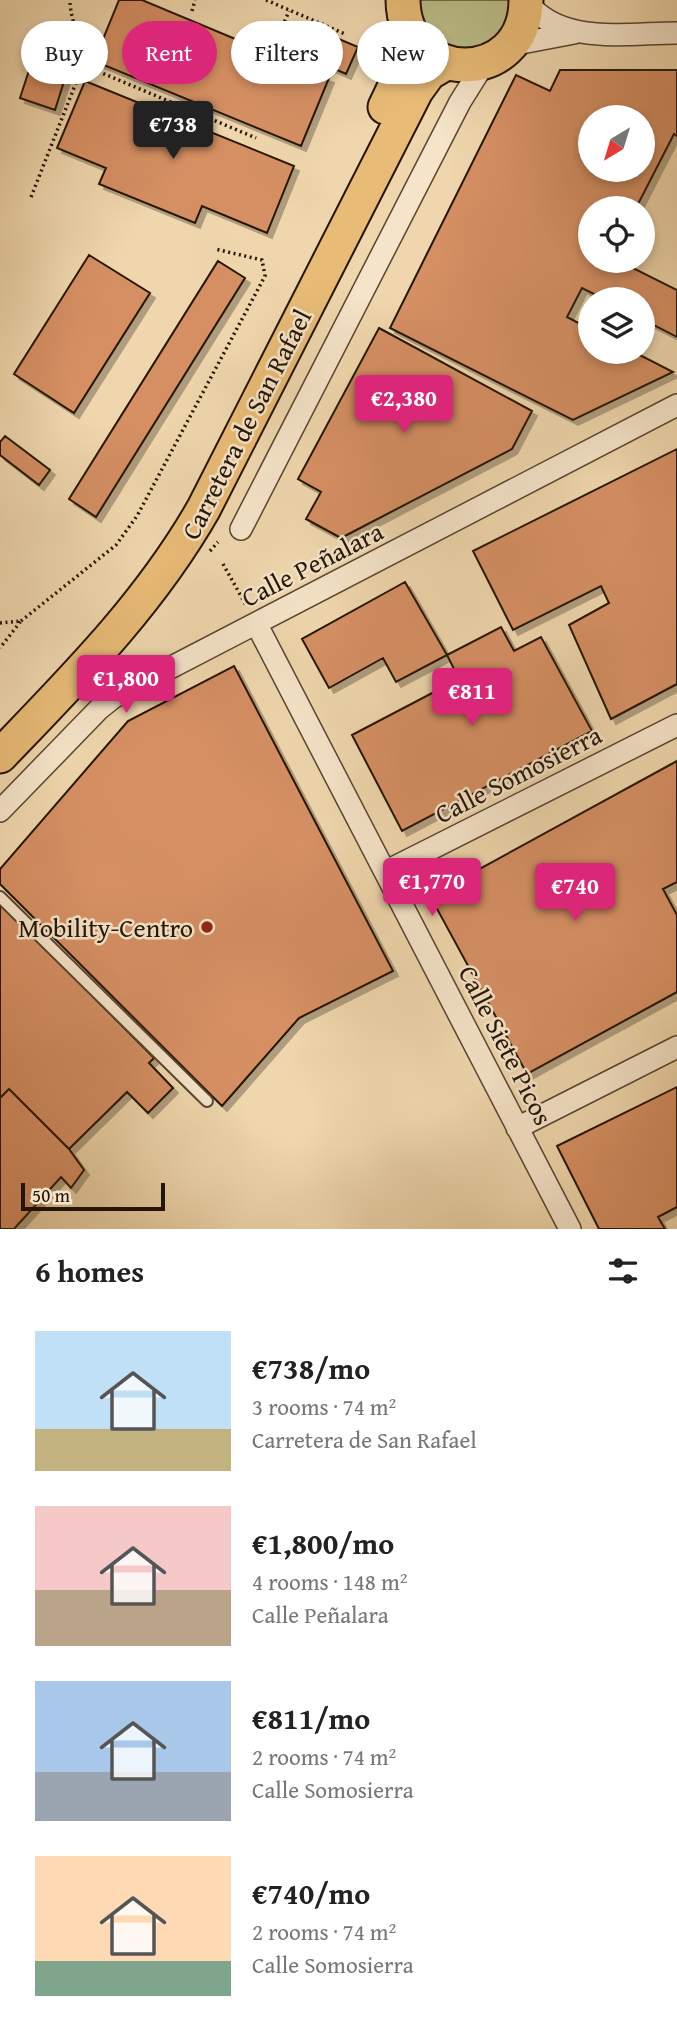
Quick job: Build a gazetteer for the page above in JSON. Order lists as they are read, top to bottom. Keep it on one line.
{"streets":{"main road":["Carretera de San Rafael"],"street":["Calle Peñalara","Calle Somosierra","Calle Siete Picos"]},"crossings":[["Calle Peñalara","Calle Siete Picos"],["Calle Somosierra","Calle Siete Picos"]],"places":["Mobility-Centro"],"scale_bar":"50 m","north":"bottom left","page":{"chip":["Buy","Rent","Filters","New"],"price":["€738","€2,380","€1,800","€811","€1,770","€740"],"scale":"50 m","heading":"6 homes","list":[{"name":"€738/mo","note":"3 rooms · 74 m² · Carretera de San Rafael"},{"name":"€1,800/mo","note":"4 rooms · 148 m² · Calle Peñalara"},{"name":"€811/mo","note":"2 rooms · 74 m² · Calle Somosierra"},{"name":"€740/mo","note":"2 rooms · 74 m² · Calle Somosierra"}]}}
